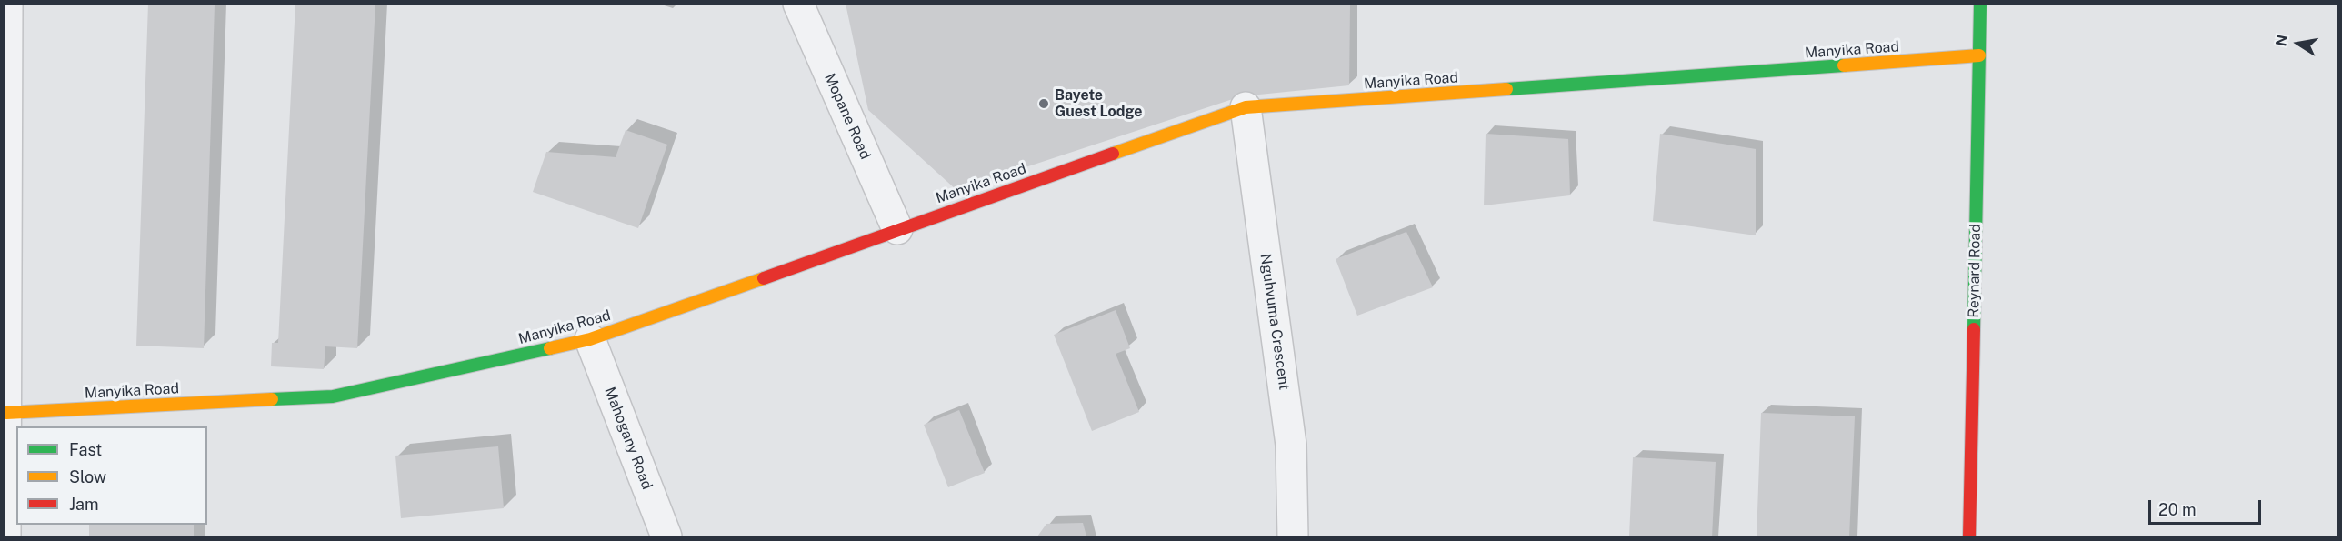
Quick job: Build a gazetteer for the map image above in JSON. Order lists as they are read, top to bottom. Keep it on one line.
{"streets":{"street":["Manyika Road","Mopane Road","Reynard Road","Nguhvuma Crescent","Mahogany Road"]},"crossings":[["Manyika Road","Mopane Road"],["Manyika Road","Reynard Road"],["Manyika Road","Nguhvuma Crescent"],["Manyika Road","Mahogany Road"]],"places":["Bayete Guest Lodge"],"legend":["Fast","Slow","Jam"],"scale_bar":"20 m","north":"left"}
